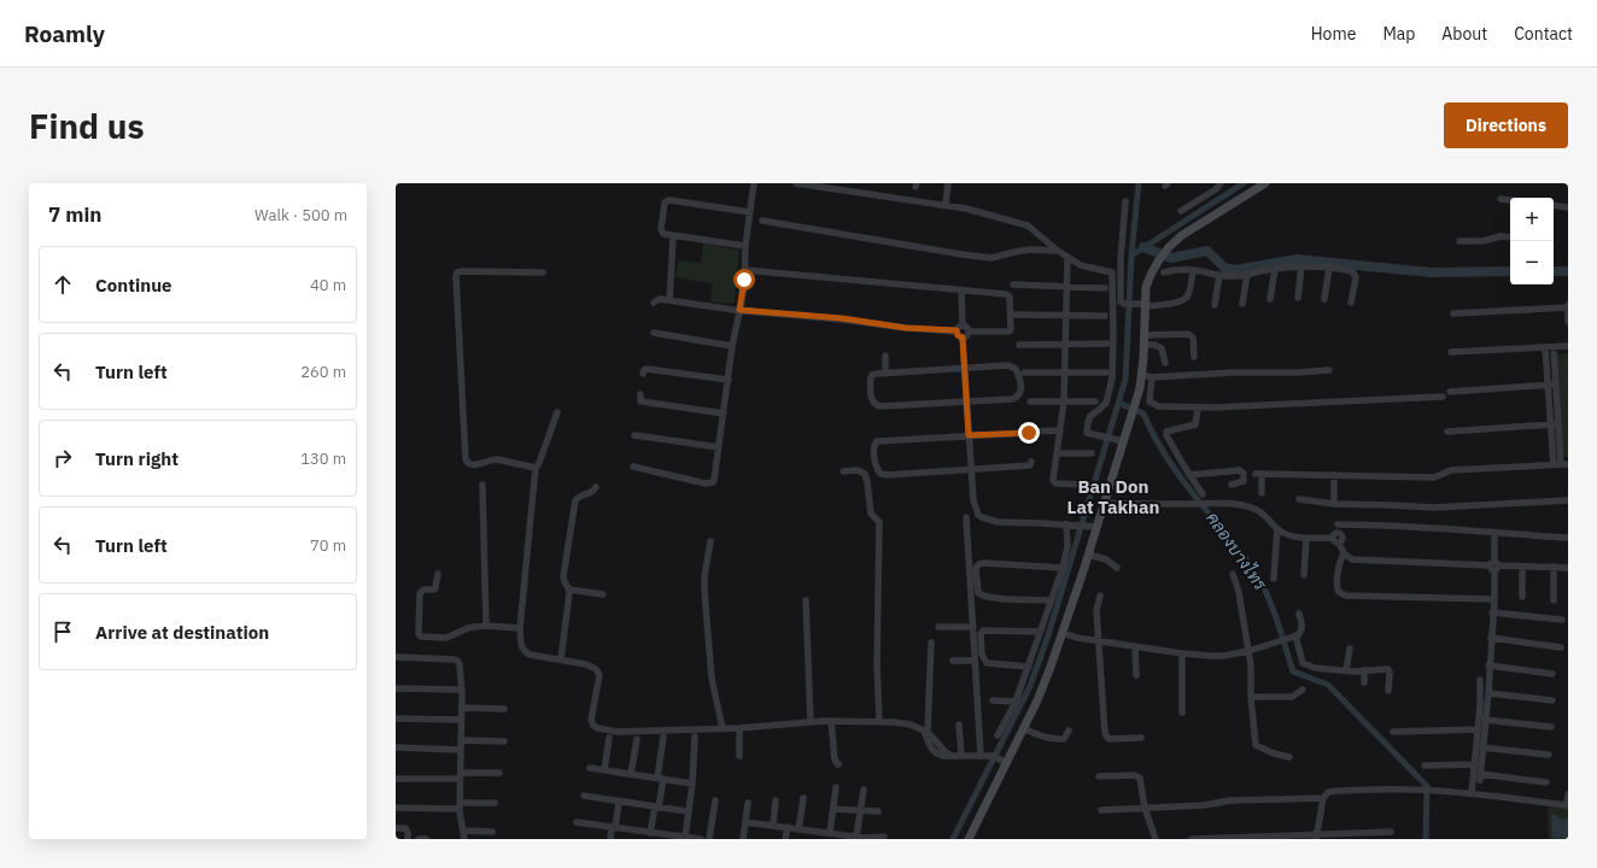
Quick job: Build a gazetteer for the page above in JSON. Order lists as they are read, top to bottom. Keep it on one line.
{"districts":["Ban Don Lat Takhan"],"water":["คลองบางไทร"],"page":{"header":"Roamly","nav":["Home","Map","About","Contact"],"buttons":"Directions","title":"Find us","heading":["7 min","Walk · 500 m"],"map_buttons":["+","−"],"list":[["Continue","40 m"],["Turn left","260 m"],["Turn right","130 m"],["Turn left","70 m"],"Arrive at destination"]}}
